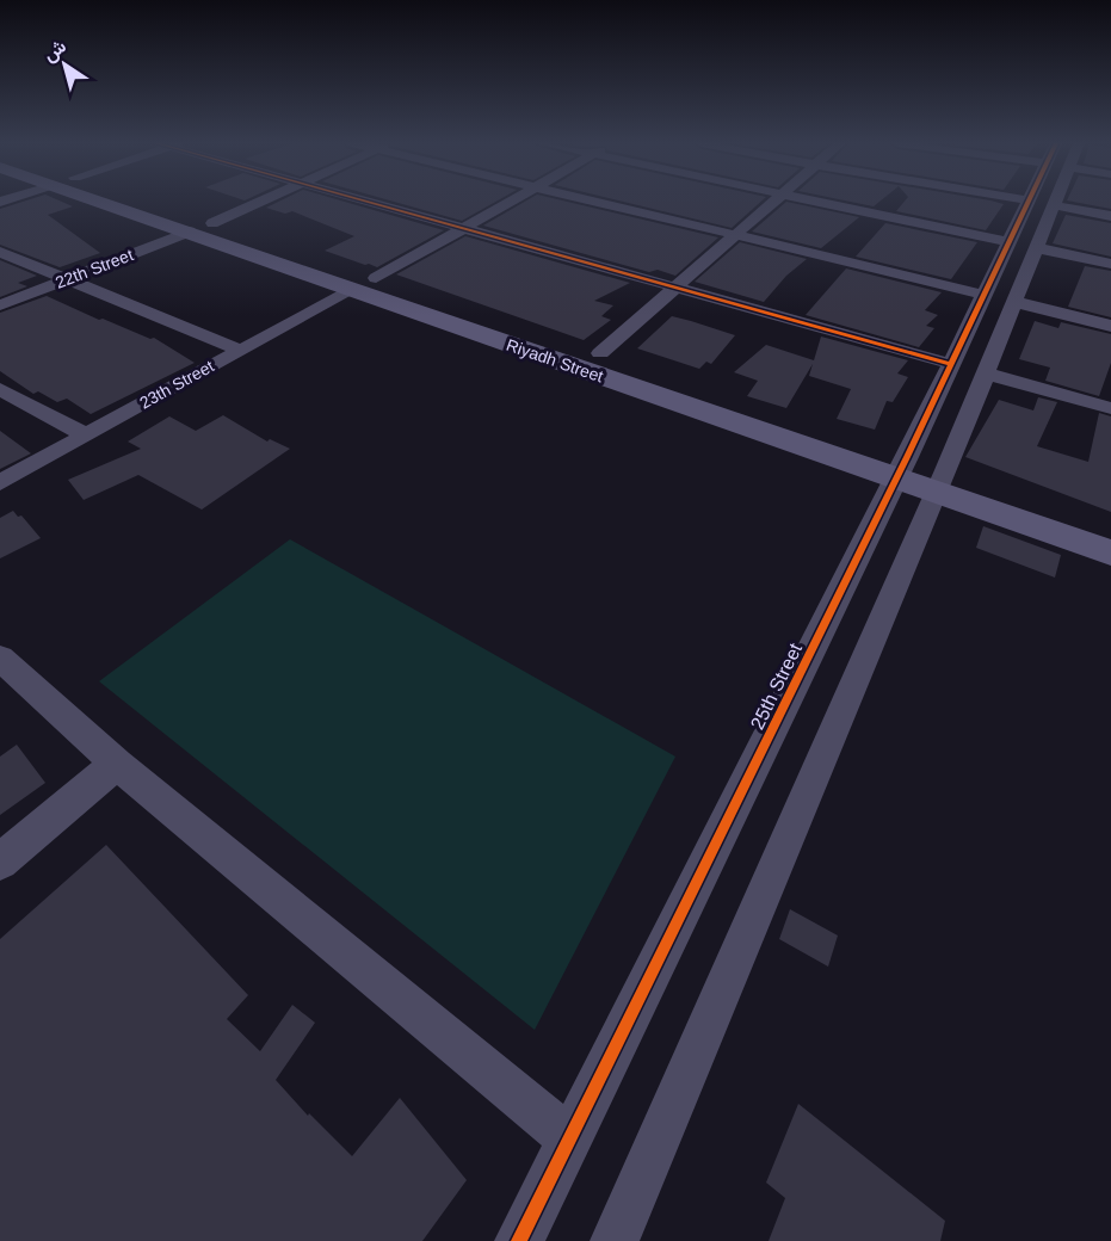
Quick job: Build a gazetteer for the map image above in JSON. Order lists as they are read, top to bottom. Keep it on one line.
{"streets":{"main road":["Riyadh Street"],"street":["22th Street","23th Street","25th Street"]},"crossings":[["22th Street","Riyadh Street"],["Riyadh Street","23th Street"],["Riyadh Street","25th Street"]],"north":"top left"}
